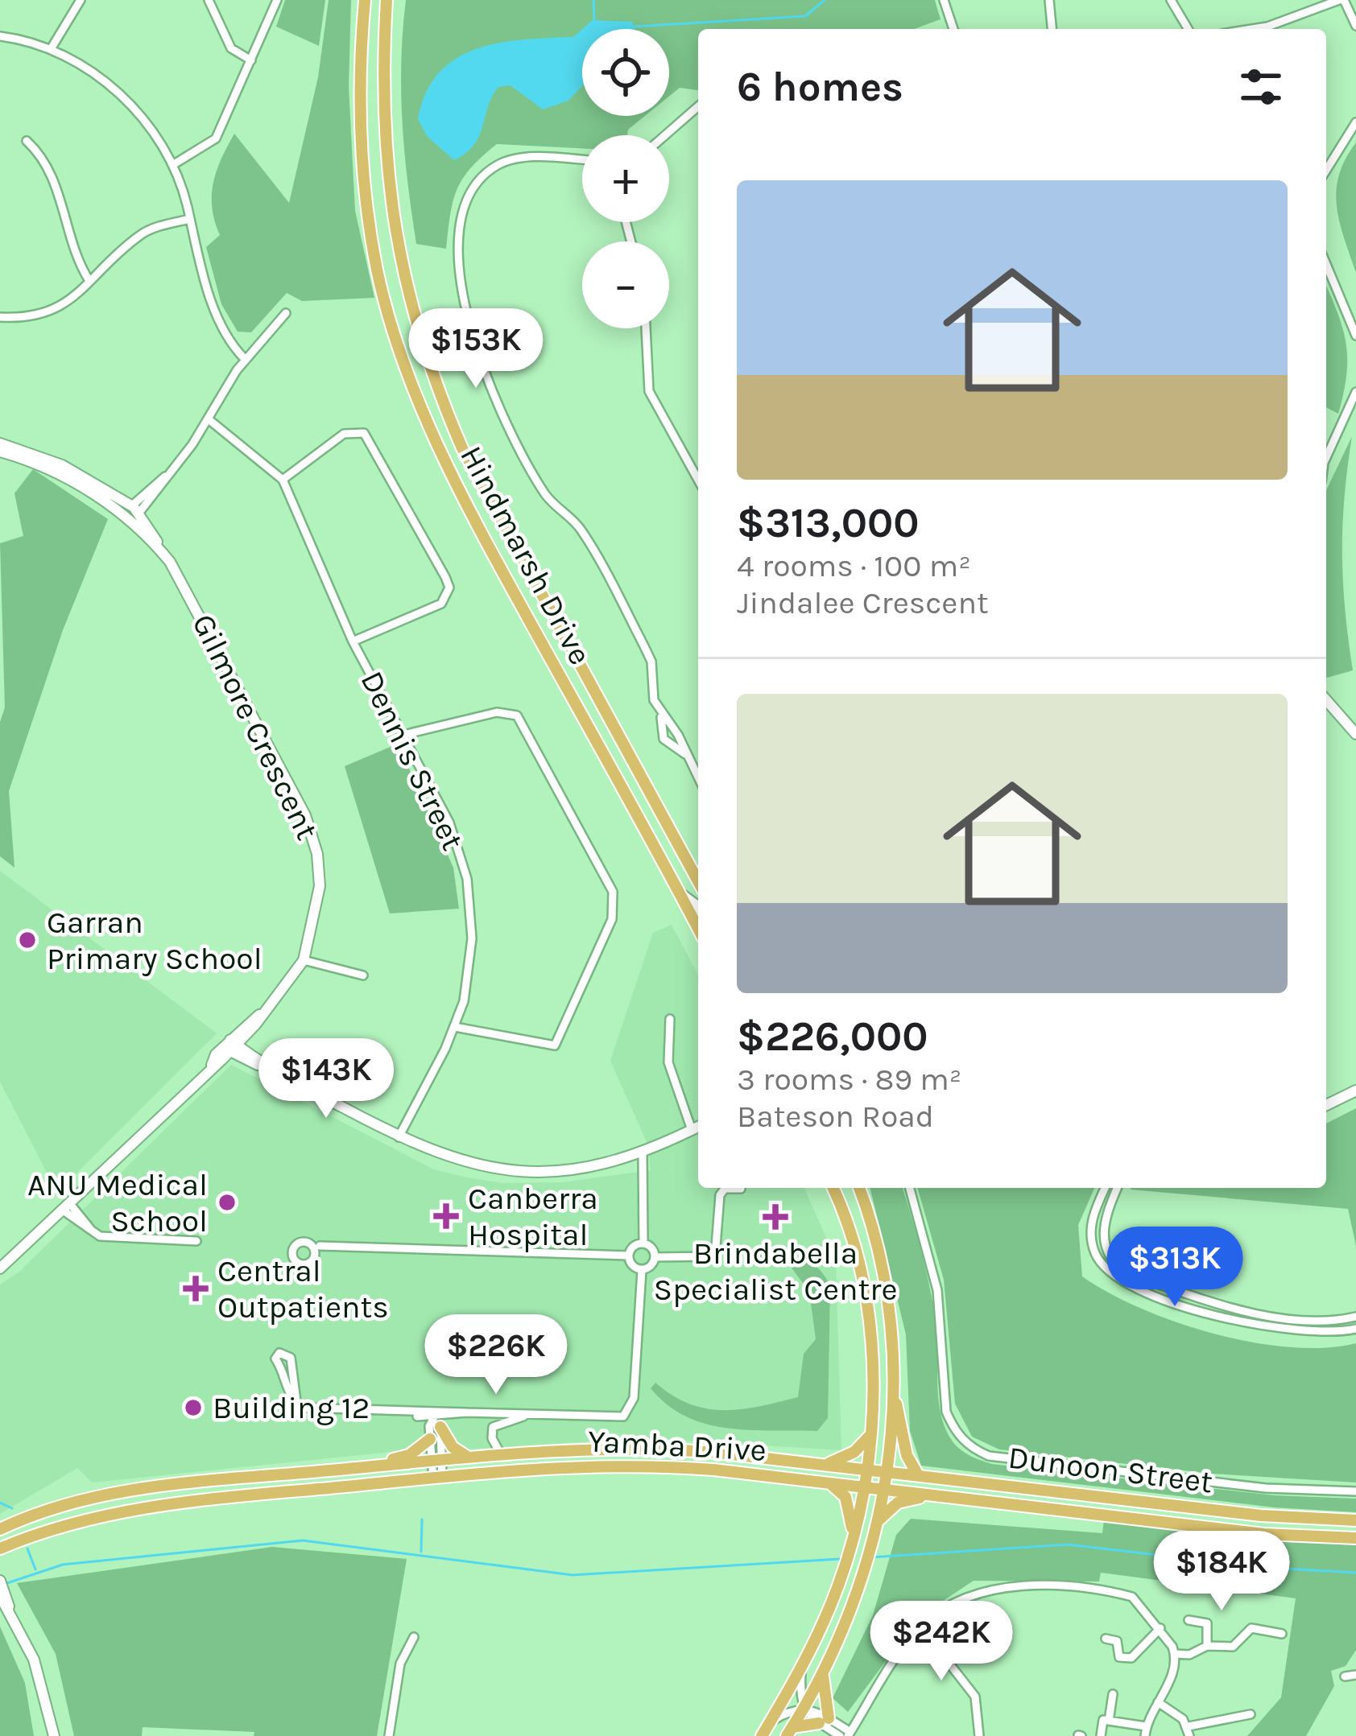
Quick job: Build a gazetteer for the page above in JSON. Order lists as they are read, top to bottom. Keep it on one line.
{"streets":{"main road":["Hindmarsh Drive","Yamba Drive"],"street":["Gilmore Crescent","Dennis Street","Dunoon Street"]},"places":{"other":["Garran Primary School","ANU Medical School","Building 12"],"health":["Canberra Hospital","Brindabella Specialist Centre","Central Outpatients"]},"page":{"map_buttons":["+","−"],"heading":"6 homes","list":[{"name":"$313,000","note":"4 rooms · 100 m² · Jindalee Crescent"},{"name":"$226,000","note":"3 rooms · 89 m² · Bateson Road"}],"price":["$153K","$143K","$313K","$226K","$184K","$242K"]}}
